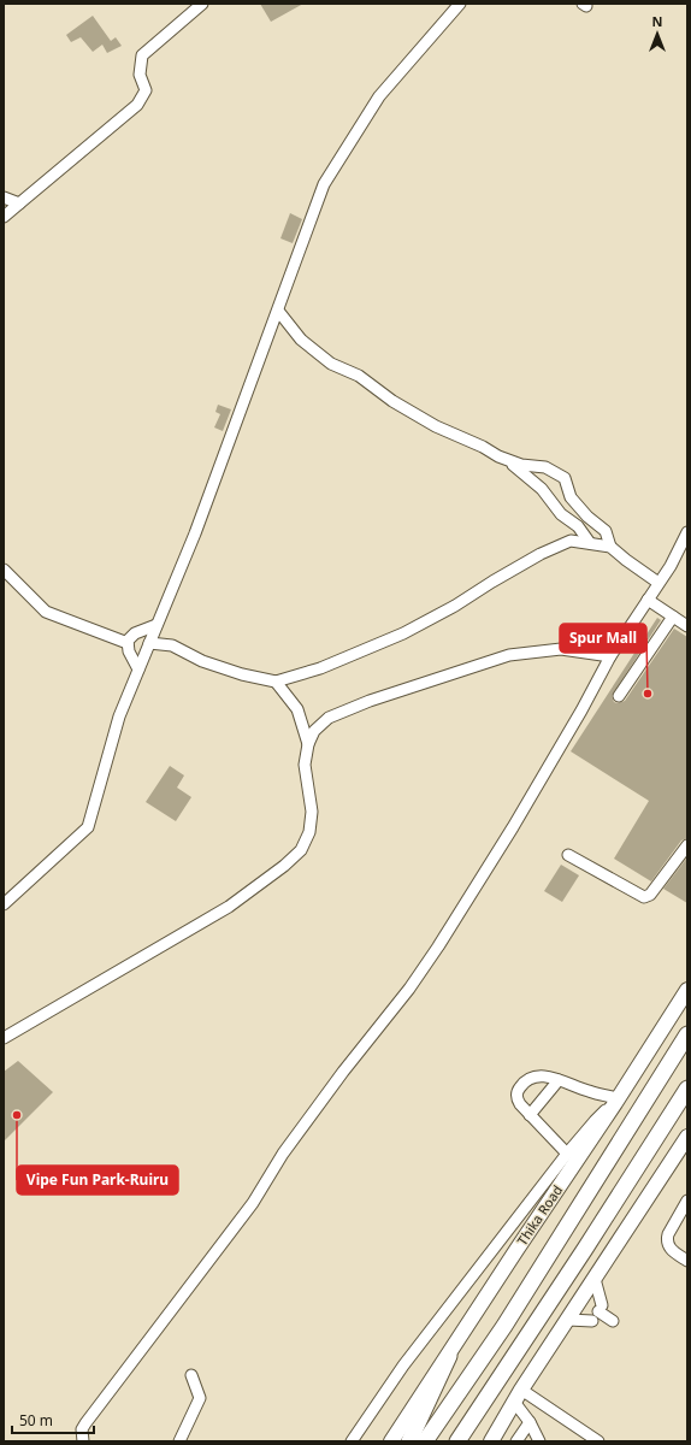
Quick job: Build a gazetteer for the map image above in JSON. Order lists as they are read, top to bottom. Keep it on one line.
{"streets":{"main road":["Thika Road"]},"places":["Spur Mall","Vipe Fun Park-Ruiru"],"scale_bar":"50 m","north":"top"}
